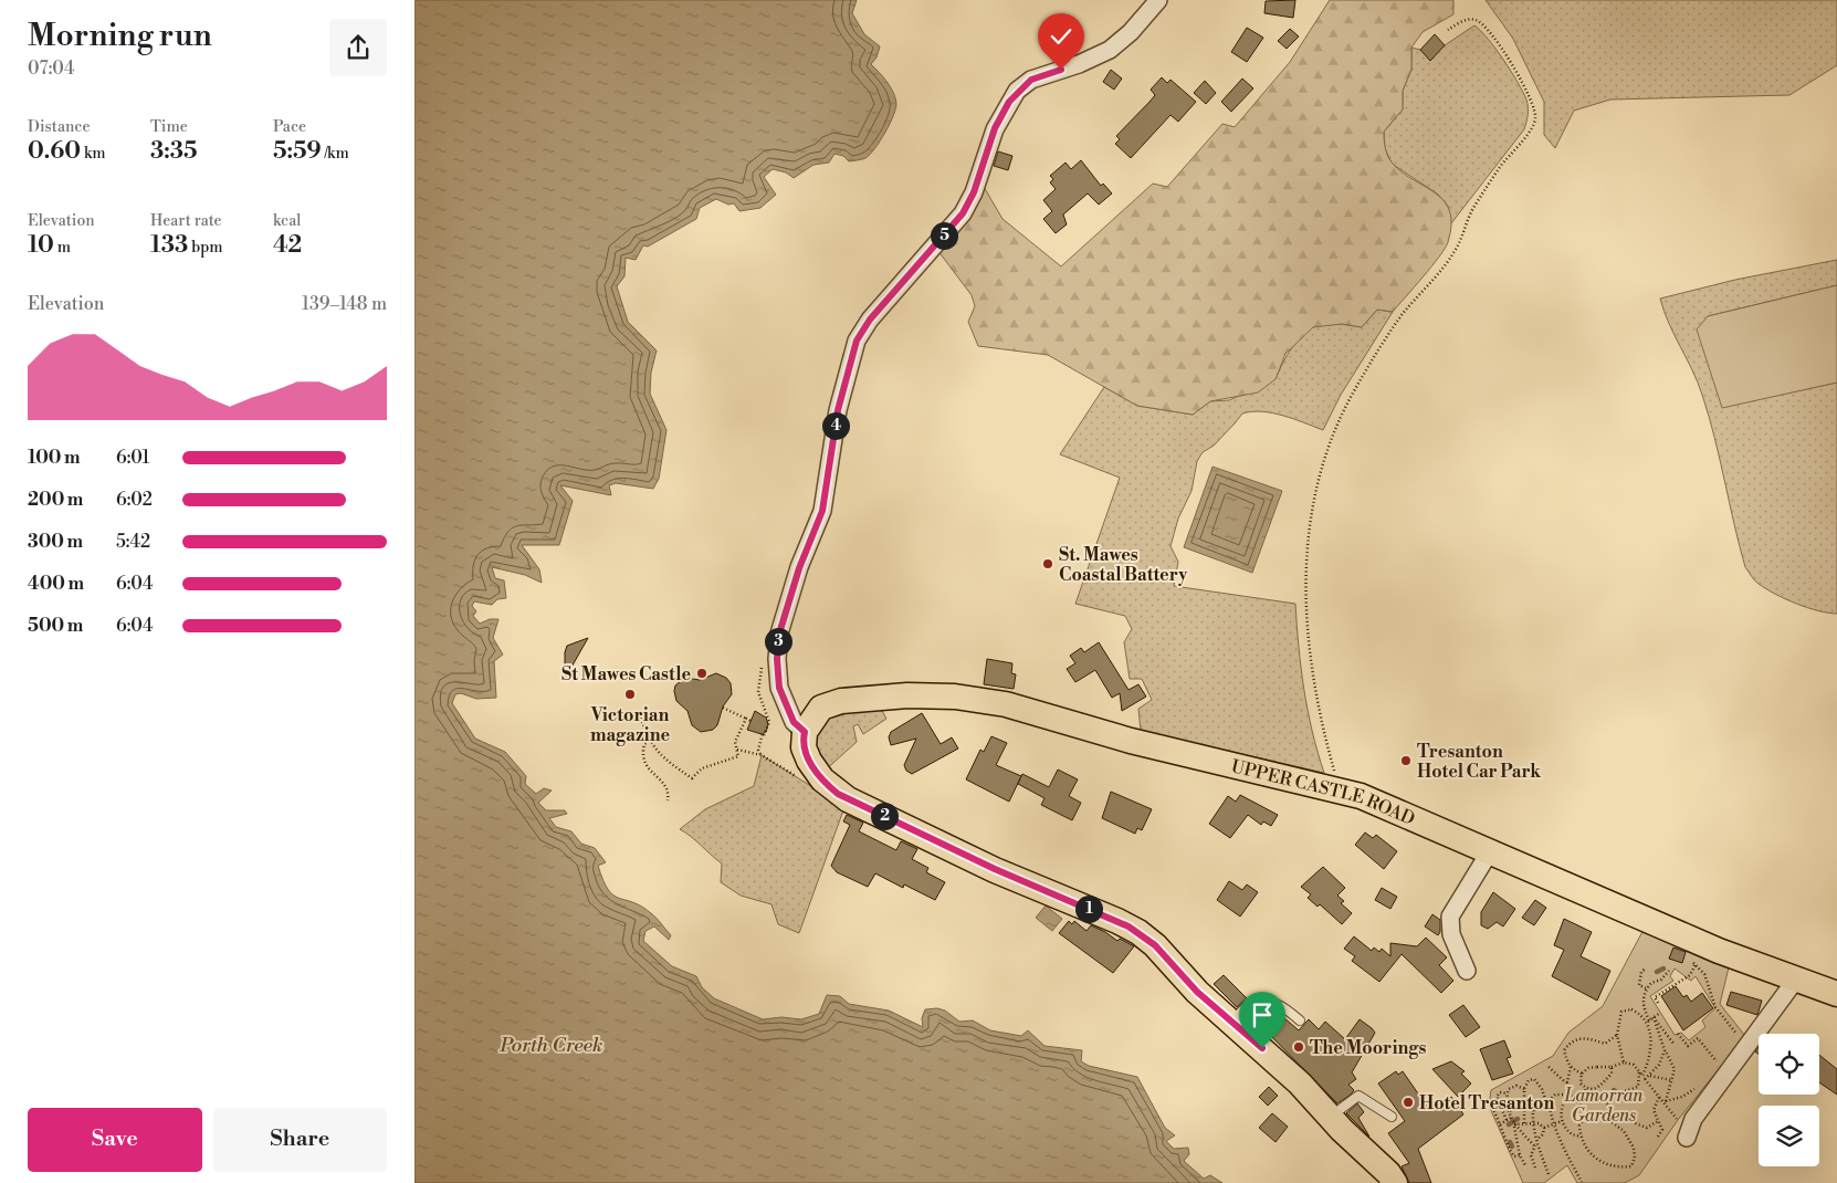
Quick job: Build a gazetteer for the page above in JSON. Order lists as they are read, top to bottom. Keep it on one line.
{"streets":{"main road":["UPPER CASTLE ROAD"]},"water":["Porth Creek"],"parks":["Lamorran Gardens"],"places":["St. Mawes Coastal Battery","St Mawes Castle","Victorian magazine","Tresanton Hotel Car Park","The Moorings","Hotel Tresanton"],"page":{"heading":["Morning run","07:04"],"stats":[["Distance","0.60 km"],["Time","3:35"],["Pace","5:59 /km"],["Elevation","10 m"],["Heart rate","133 bpm"],["kcal","42"]],"pins":["5","4","3","2","1"],"chart":["Elevation","139–148 m"],"list":[{"name":"100 m","note":"6:01"},{"name":"200 m","note":"6:02"},{"name":"300 m","note":"5:42"},{"name":"400 m","note":"6:04"},{"name":"500 m","note":"6:04"}],"buttons":["Save","Share"]}}
